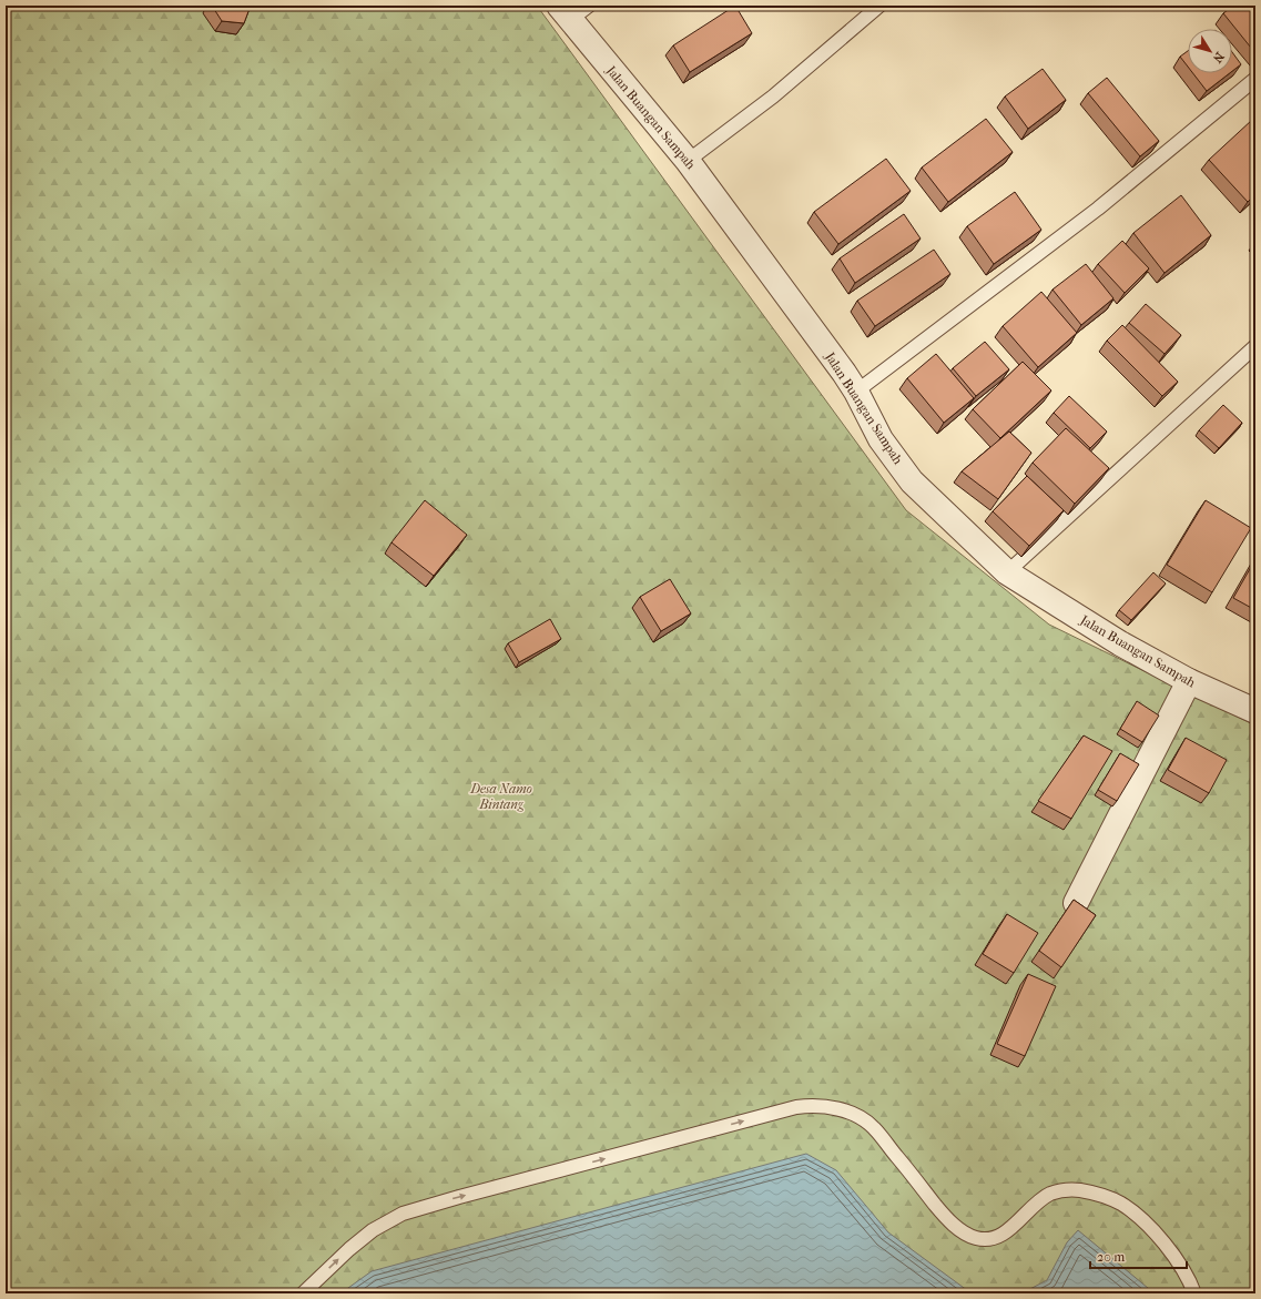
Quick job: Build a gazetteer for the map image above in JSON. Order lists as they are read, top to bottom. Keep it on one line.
{"streets":{"street":["Jalan Buangan Sampah"]},"parks":["Desa Namo Bintang"],"scale_bar":"20 m","north":"bottom right"}
